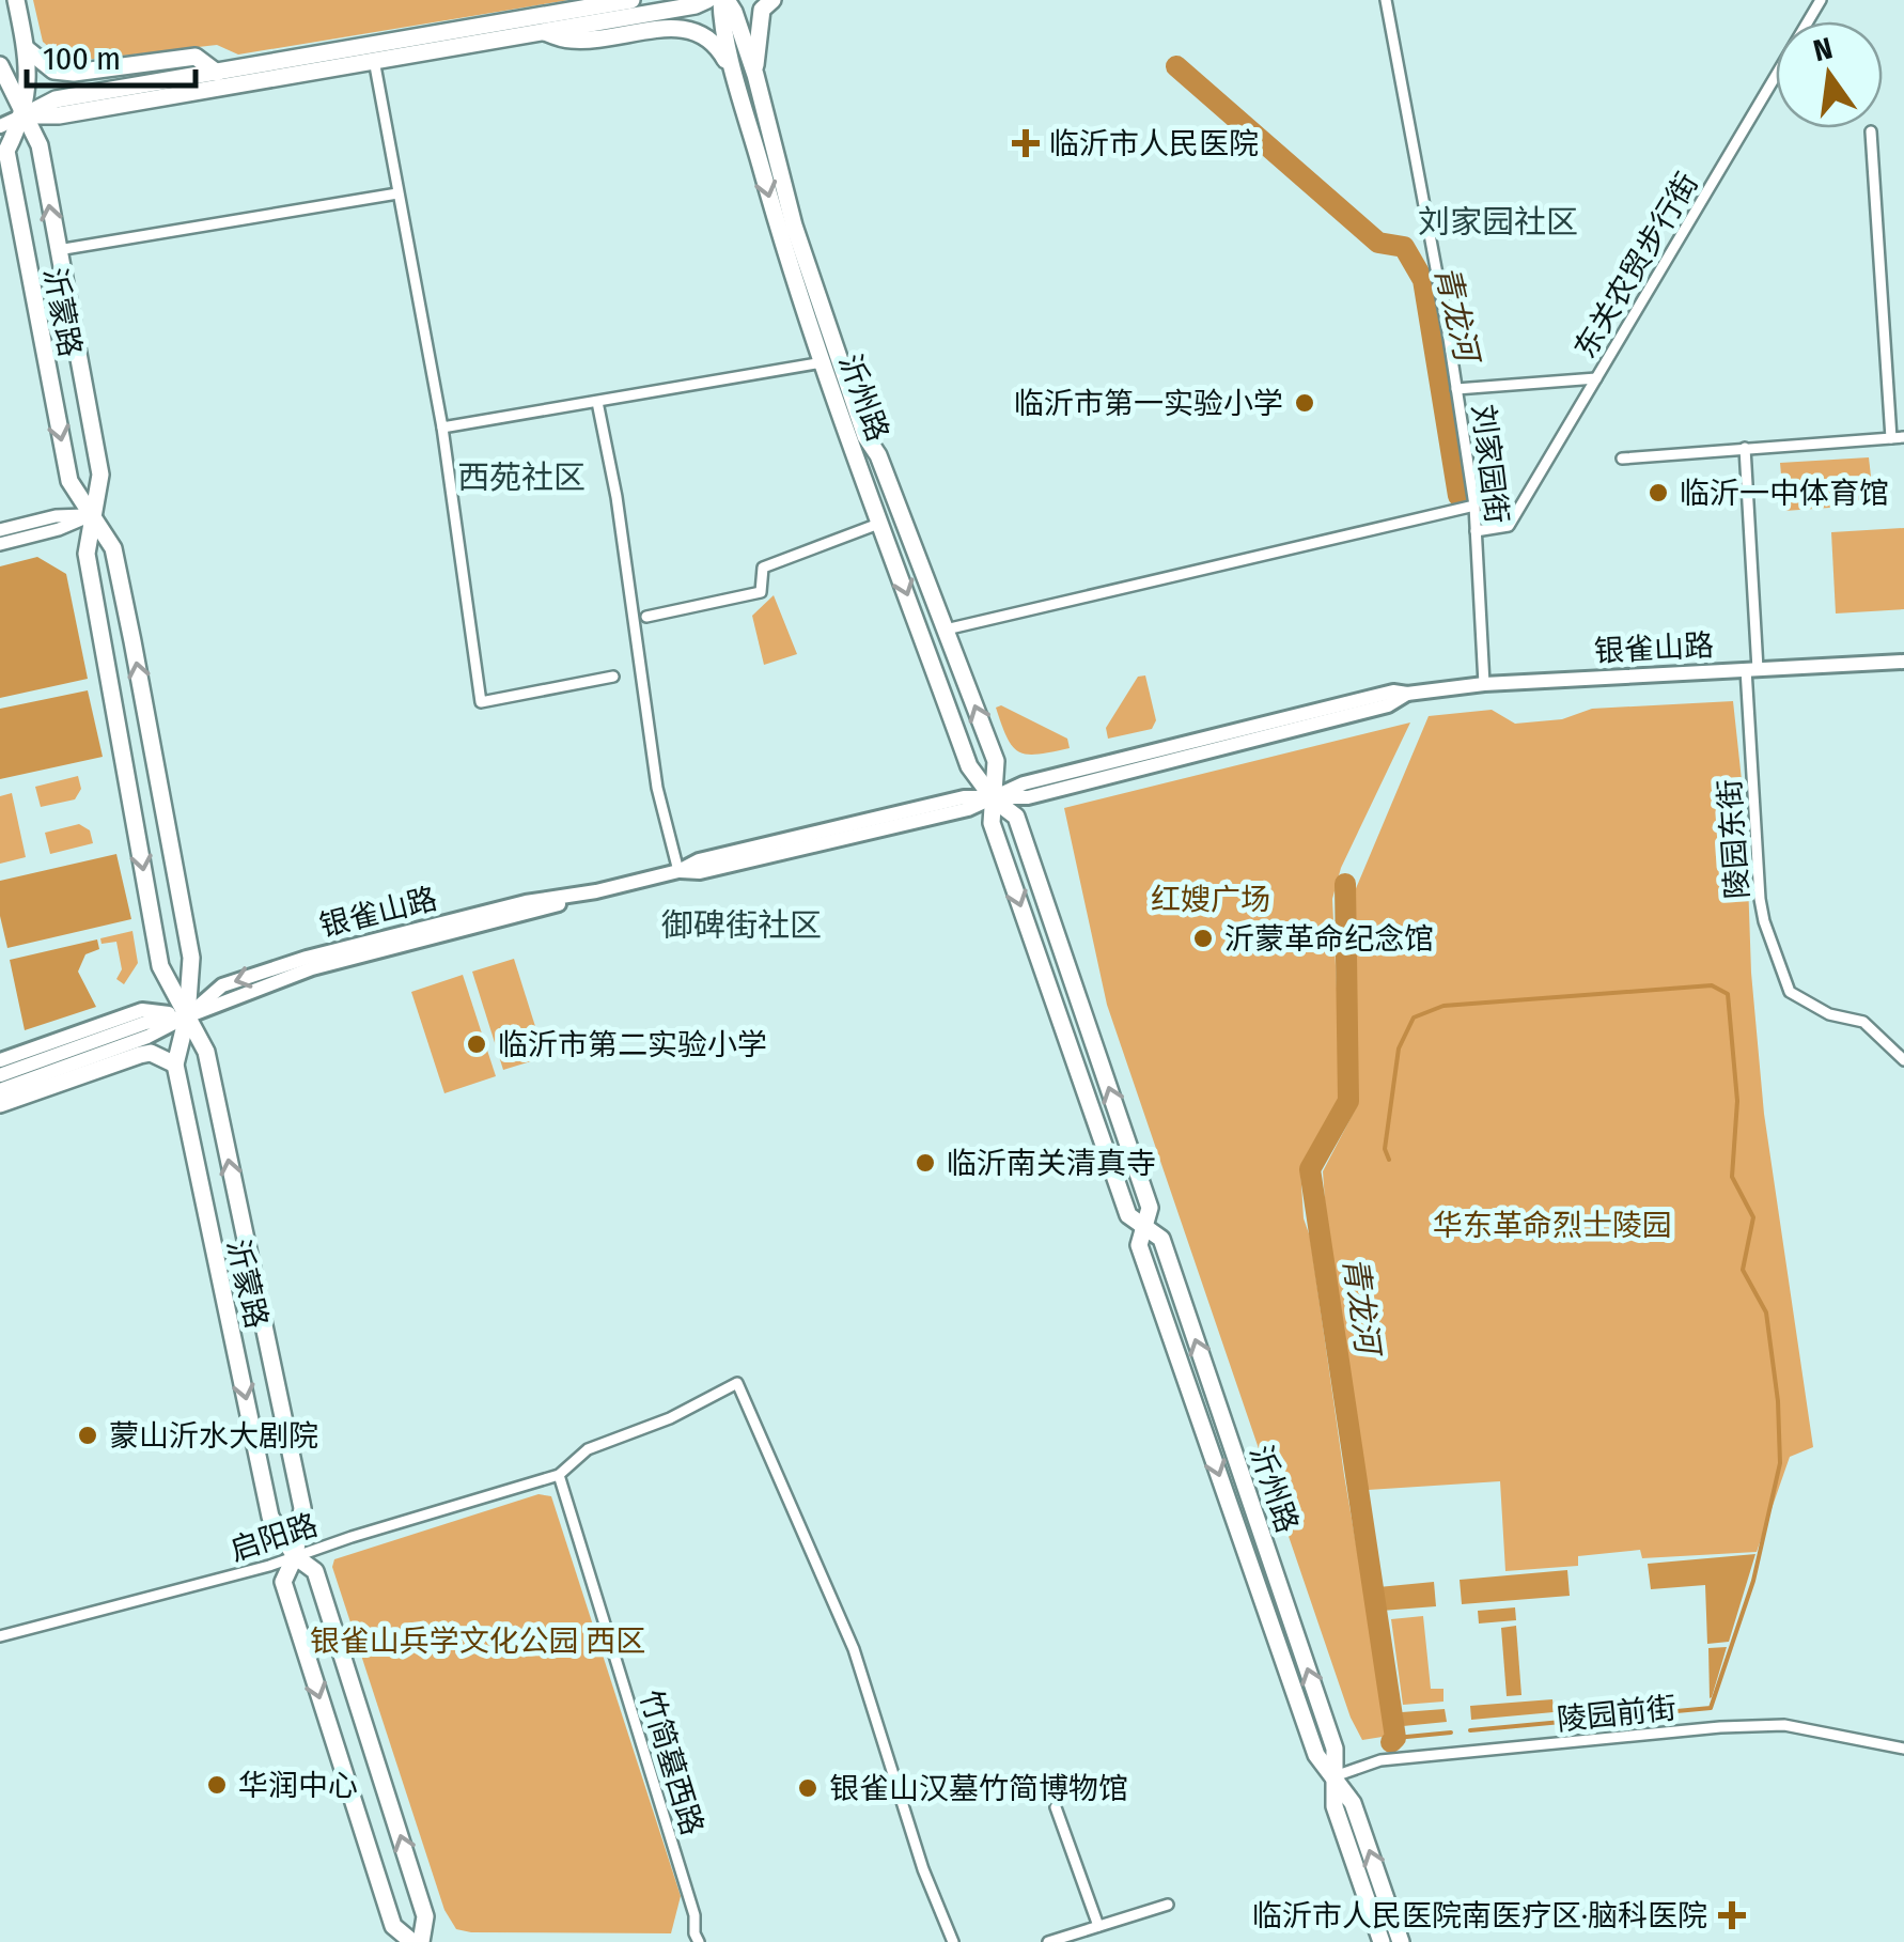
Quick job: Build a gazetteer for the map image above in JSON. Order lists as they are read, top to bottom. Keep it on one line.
{"streets":{"main road":["沂蒙路","沂州路","银雀山路"],"street":["东关农贸步行街","刘家园街","陵园东街","启阳路","陵园前街","竹简墓西路"]},"crossings":[["东关农贸步行街","刘家园街"],["沂蒙路","银雀山路"],["沂蒙路","启阳路"],["沂州路","银雀山路"],["沂州路","陵园前街"],["刘家园街","银雀山路"],["银雀山路","陵园东街"],["启阳路","竹简墓西路"]],"districts":["刘家园社区","西苑社区","御碑街社区"],"water":["青龙河"],"parks":["红嫂广场","华东革命烈士陵园","银雀山兵学文化公园 西区"],"places":{"health":["临沂市人民医院","临沂市人民医院南医疗区·脑科医院"],"other":["临沂市第一实验小学","临沂一中体育馆","沂蒙革命纪念馆","临沂市第二实验小学","临沂南关清真寺","蒙山沂水大剧院","华润中心","银雀山汉墓竹简博物馆"]},"scale_bar":"100 m","north":"top"}
